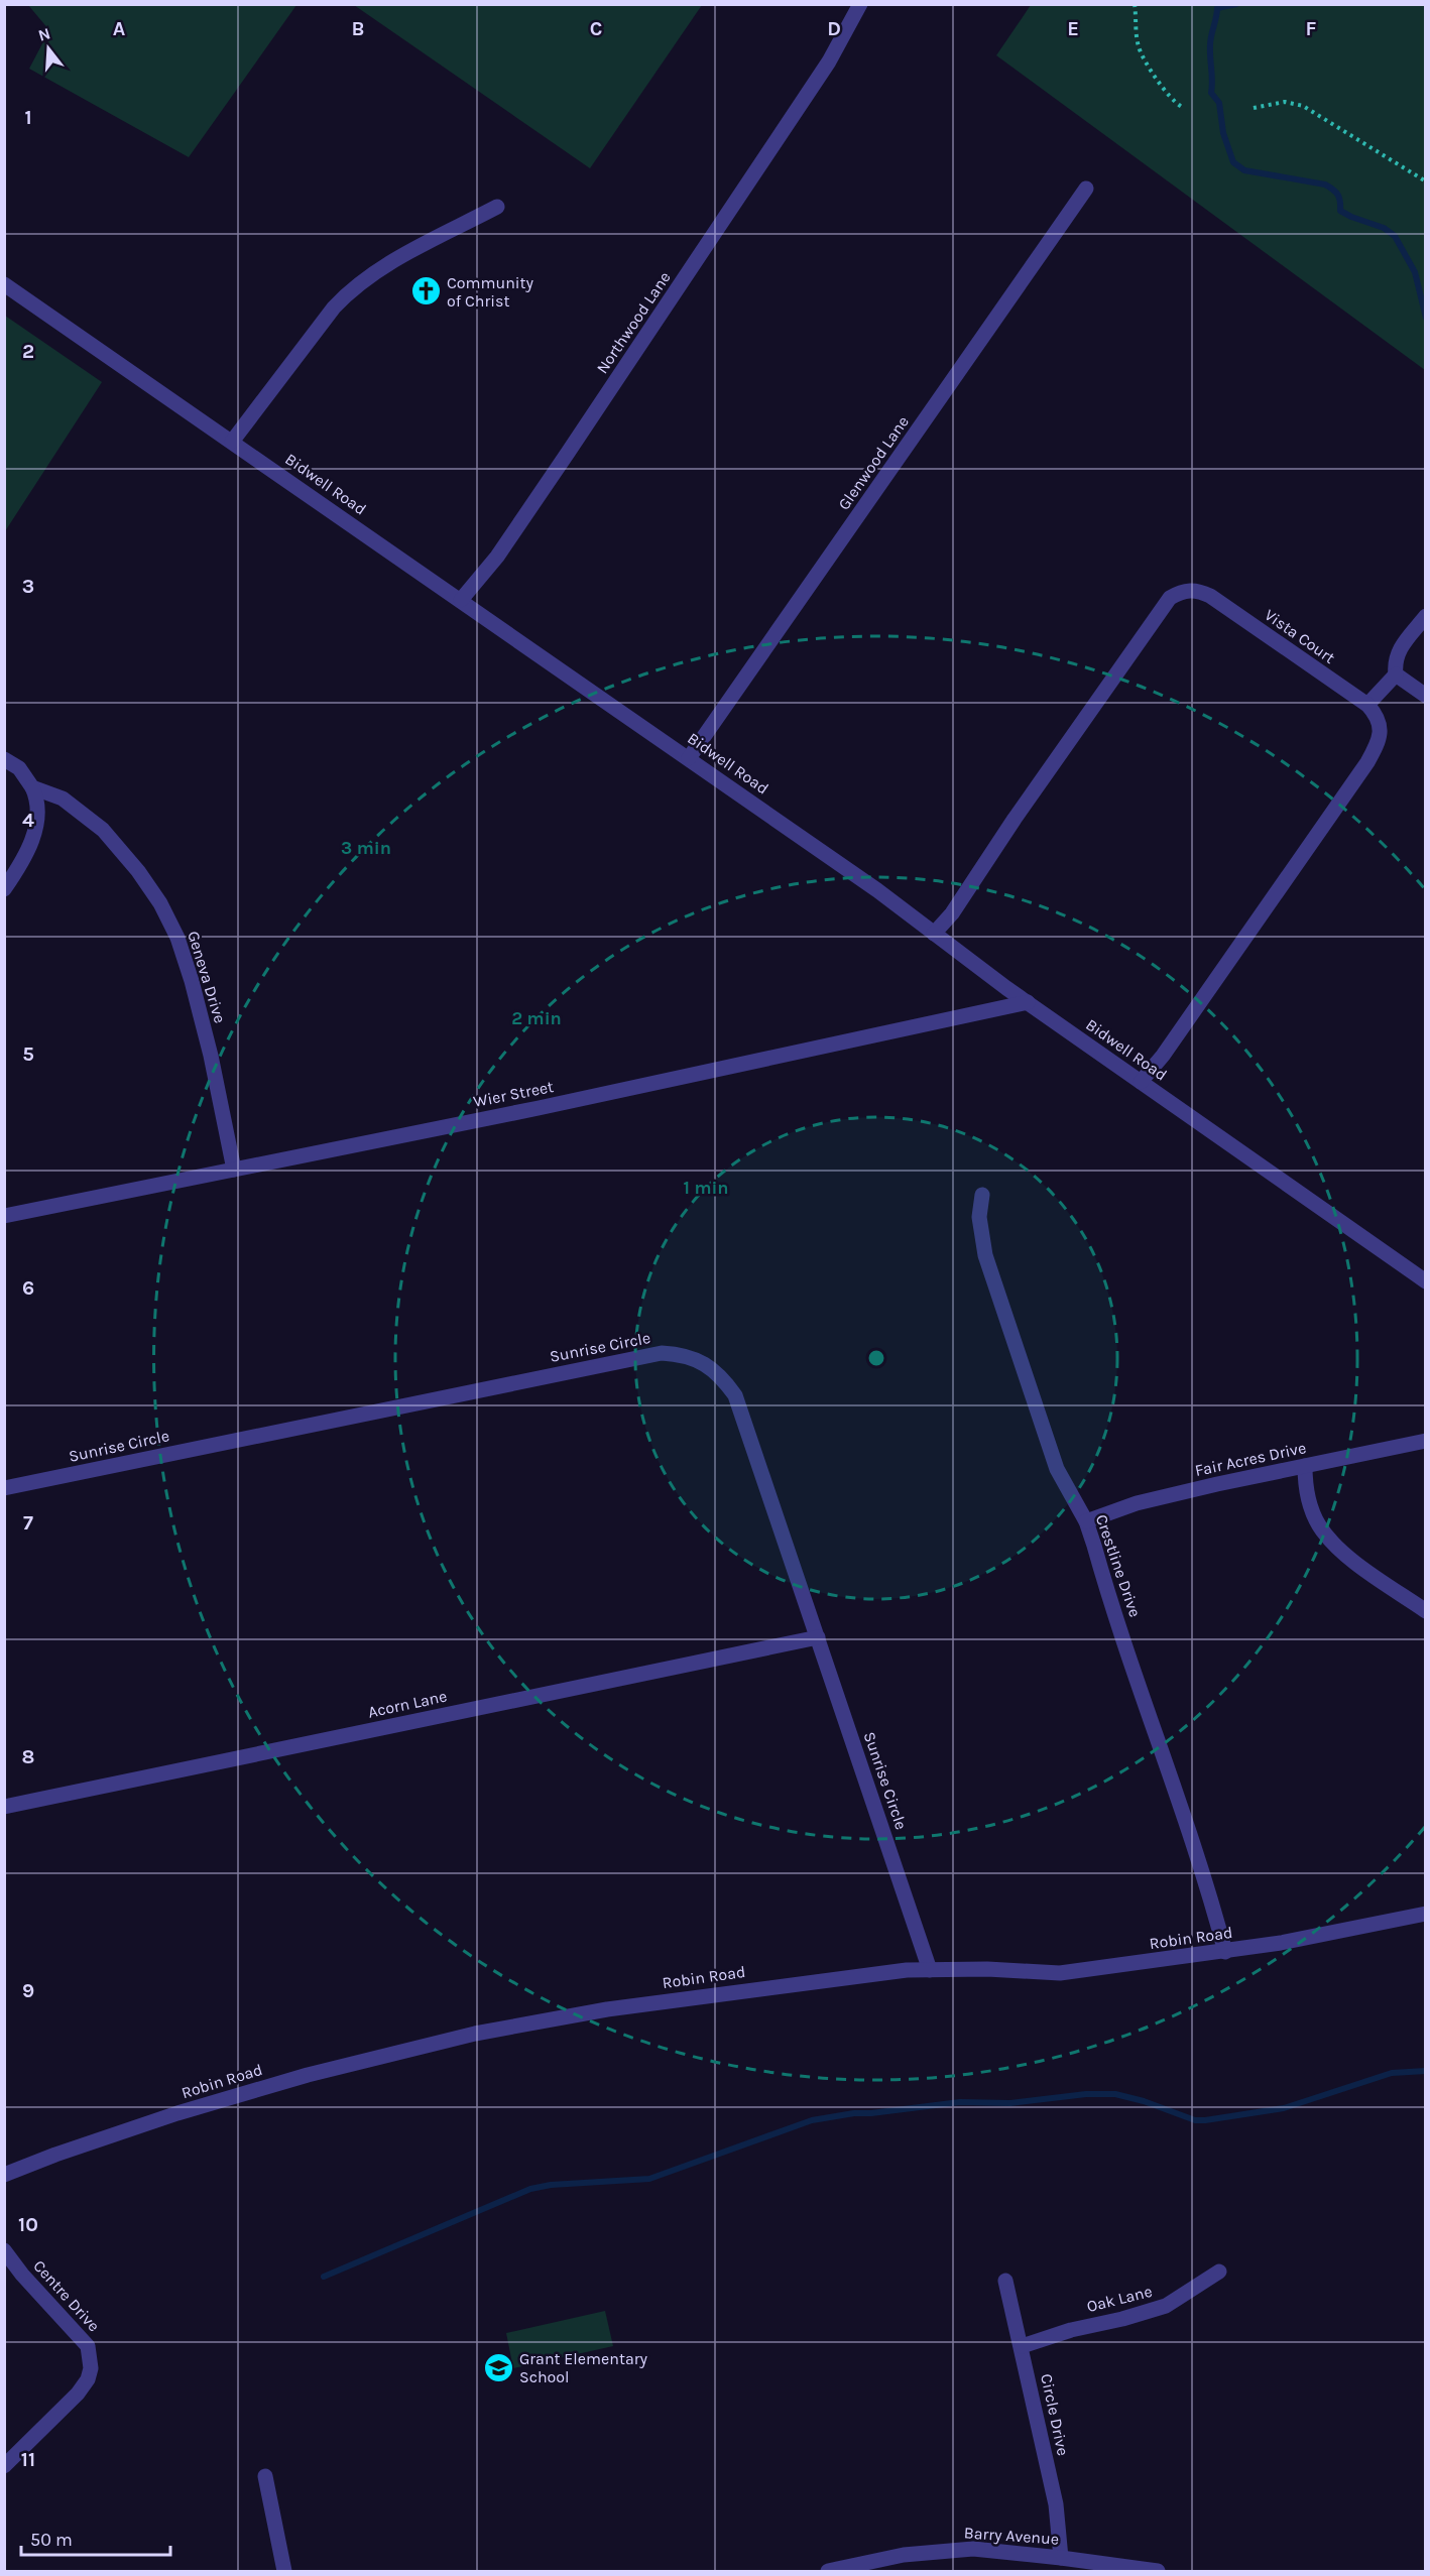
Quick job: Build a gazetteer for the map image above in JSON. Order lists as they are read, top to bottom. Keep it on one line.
{"streets":{"street":["Northwood Lane","Glenwood Lane","Bidwell Road","Vista Court","Geneva Drive","Wier Street","Sunrise Circle","Fair Acres Drive","Crestline Drive","Acorn Lane","Robin Road","Centre Drive","Oak Lane","Circle Drive","Barry Avenue"]},"crossings":[["Northwood Lane","Bidwell Road"],["Glenwood Lane","Bidwell Road"],["Bidwell Road","Vista Court"],["Bidwell Road","Wier Street"],["Geneva Drive","Wier Street"],["Sunrise Circle","Acorn Lane"],["Sunrise Circle","Robin Road"],["Fair Acres Drive","Crestline Drive"],["Crestline Drive","Robin Road"],["Oak Lane","Circle Drive"],["Circle Drive","Barry Avenue"]],"places":{"church":["Community of Christ"],"school or university":["Grant Elementary School"]},"scale_bar":"50 m","north":"top","grid":{"columns":["A","B","C","D","E","F"],"rows":["1","2","3","4","5","6","7","8","9","10","11"]},"rings":["3 min","2 min","1 min"]}
